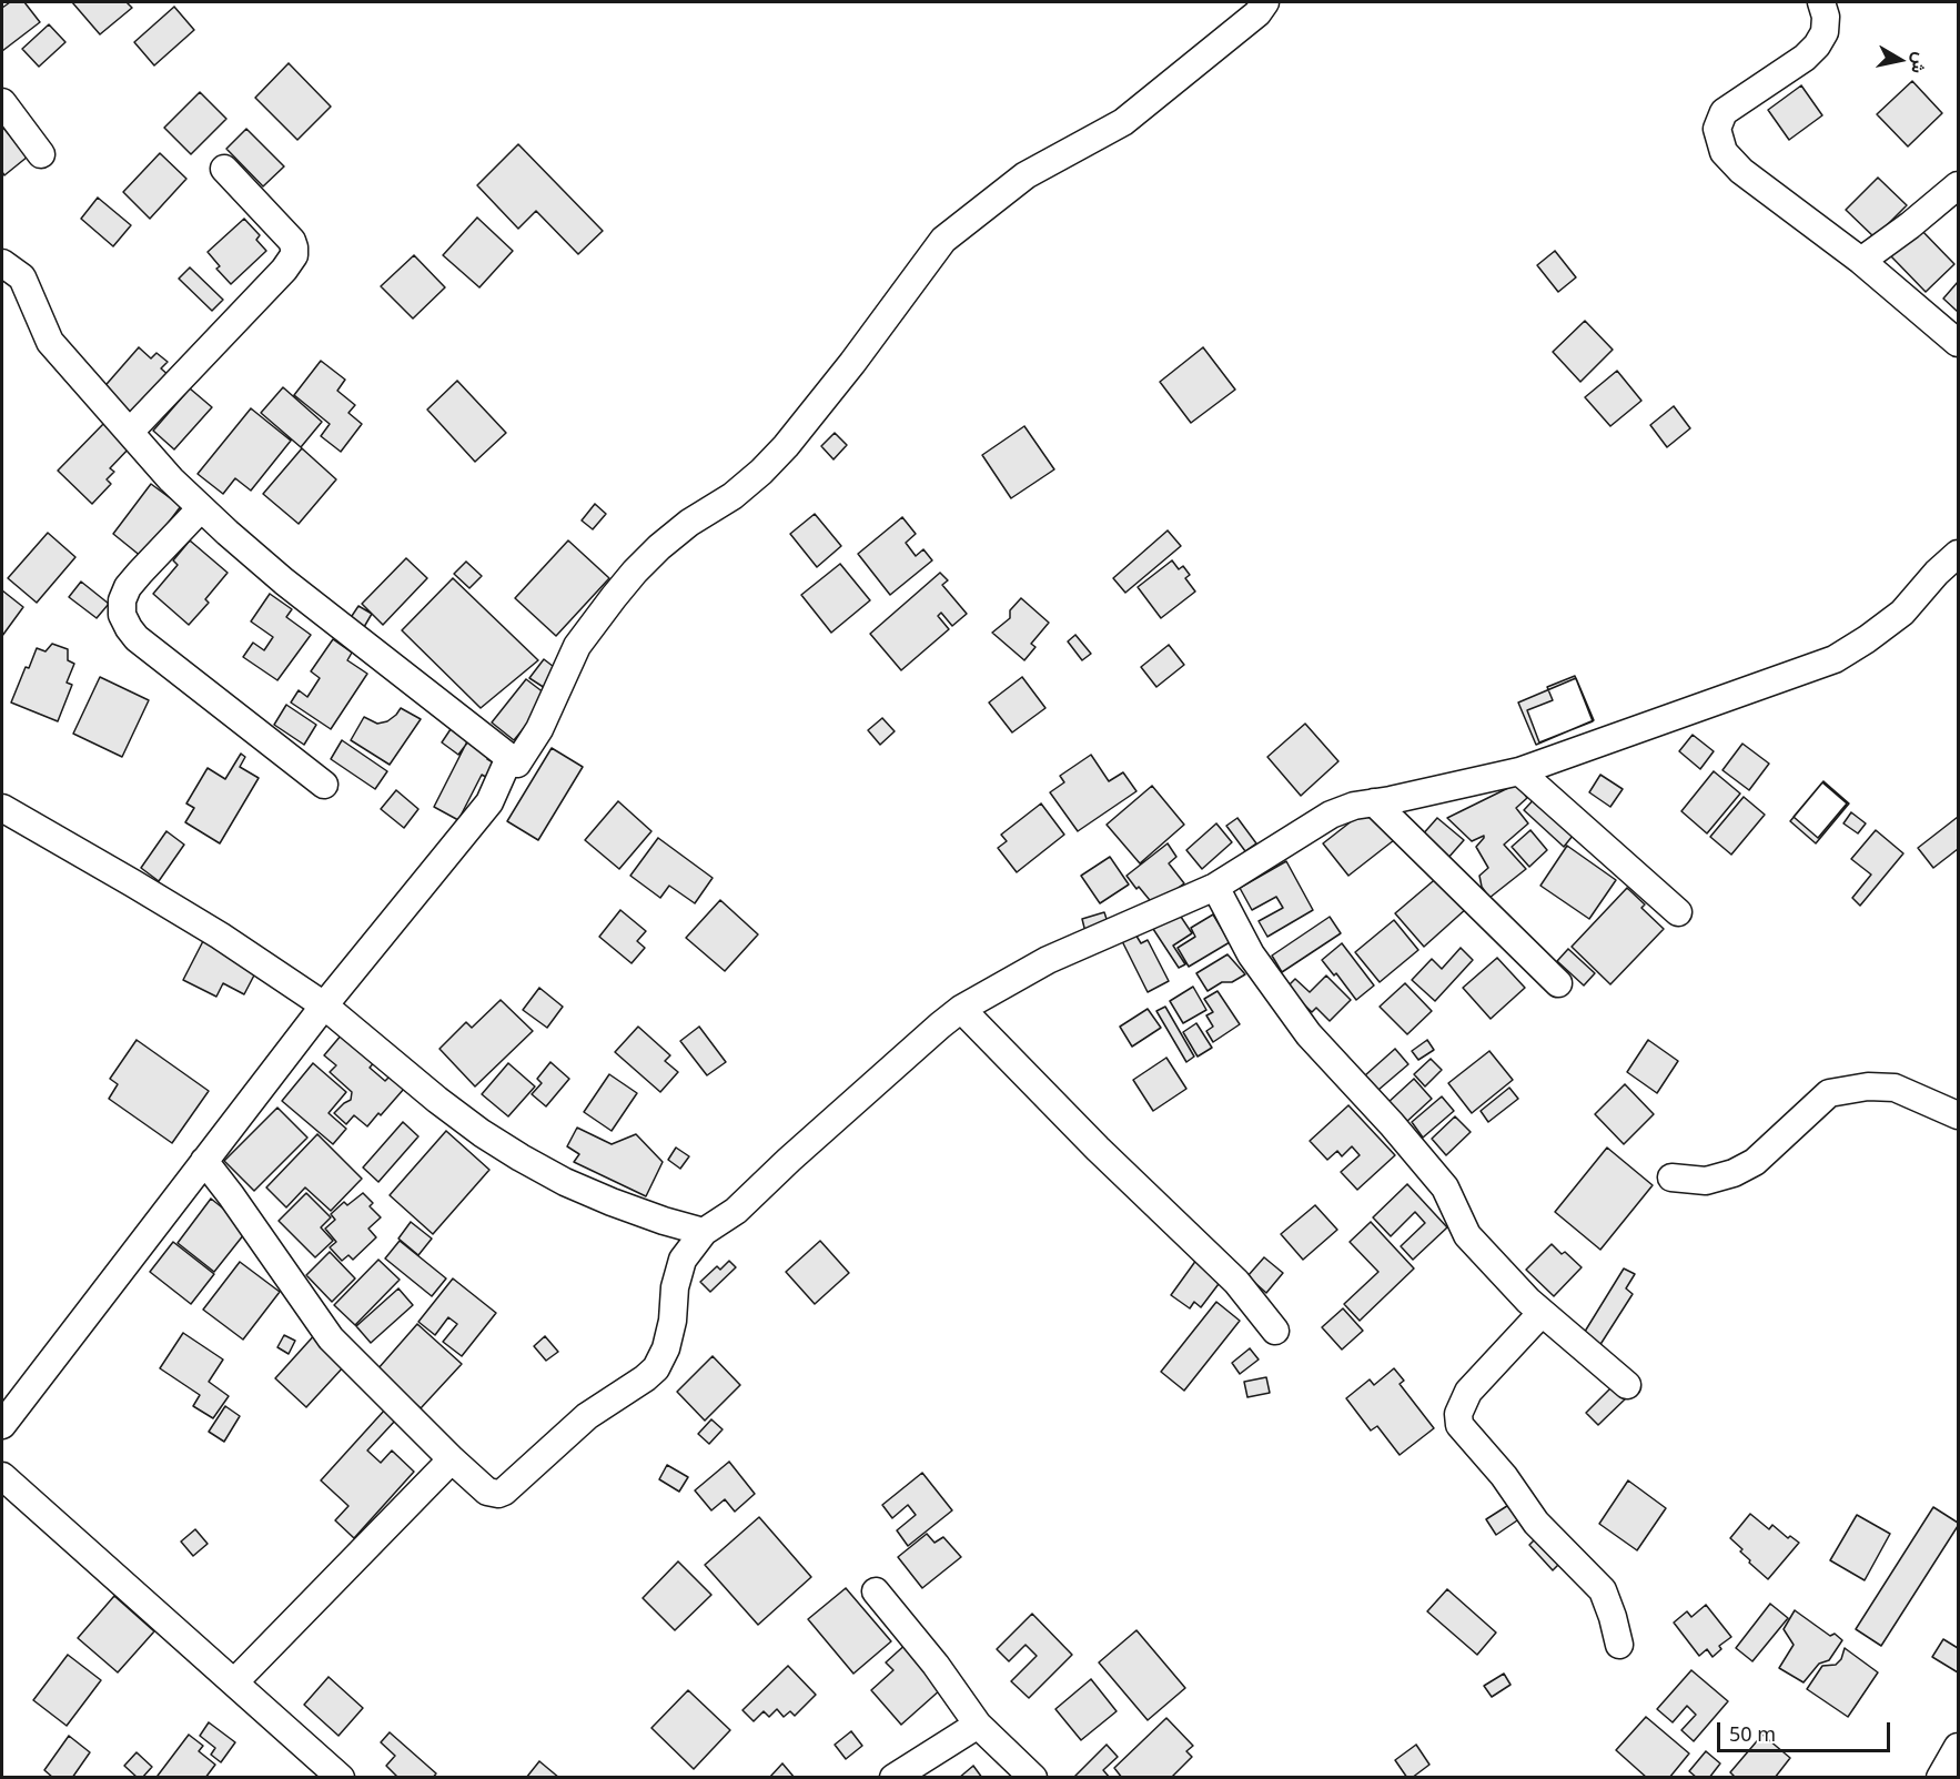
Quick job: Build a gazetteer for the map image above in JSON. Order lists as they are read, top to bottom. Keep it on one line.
{"scale_bar":"50 m","north":"right"}
